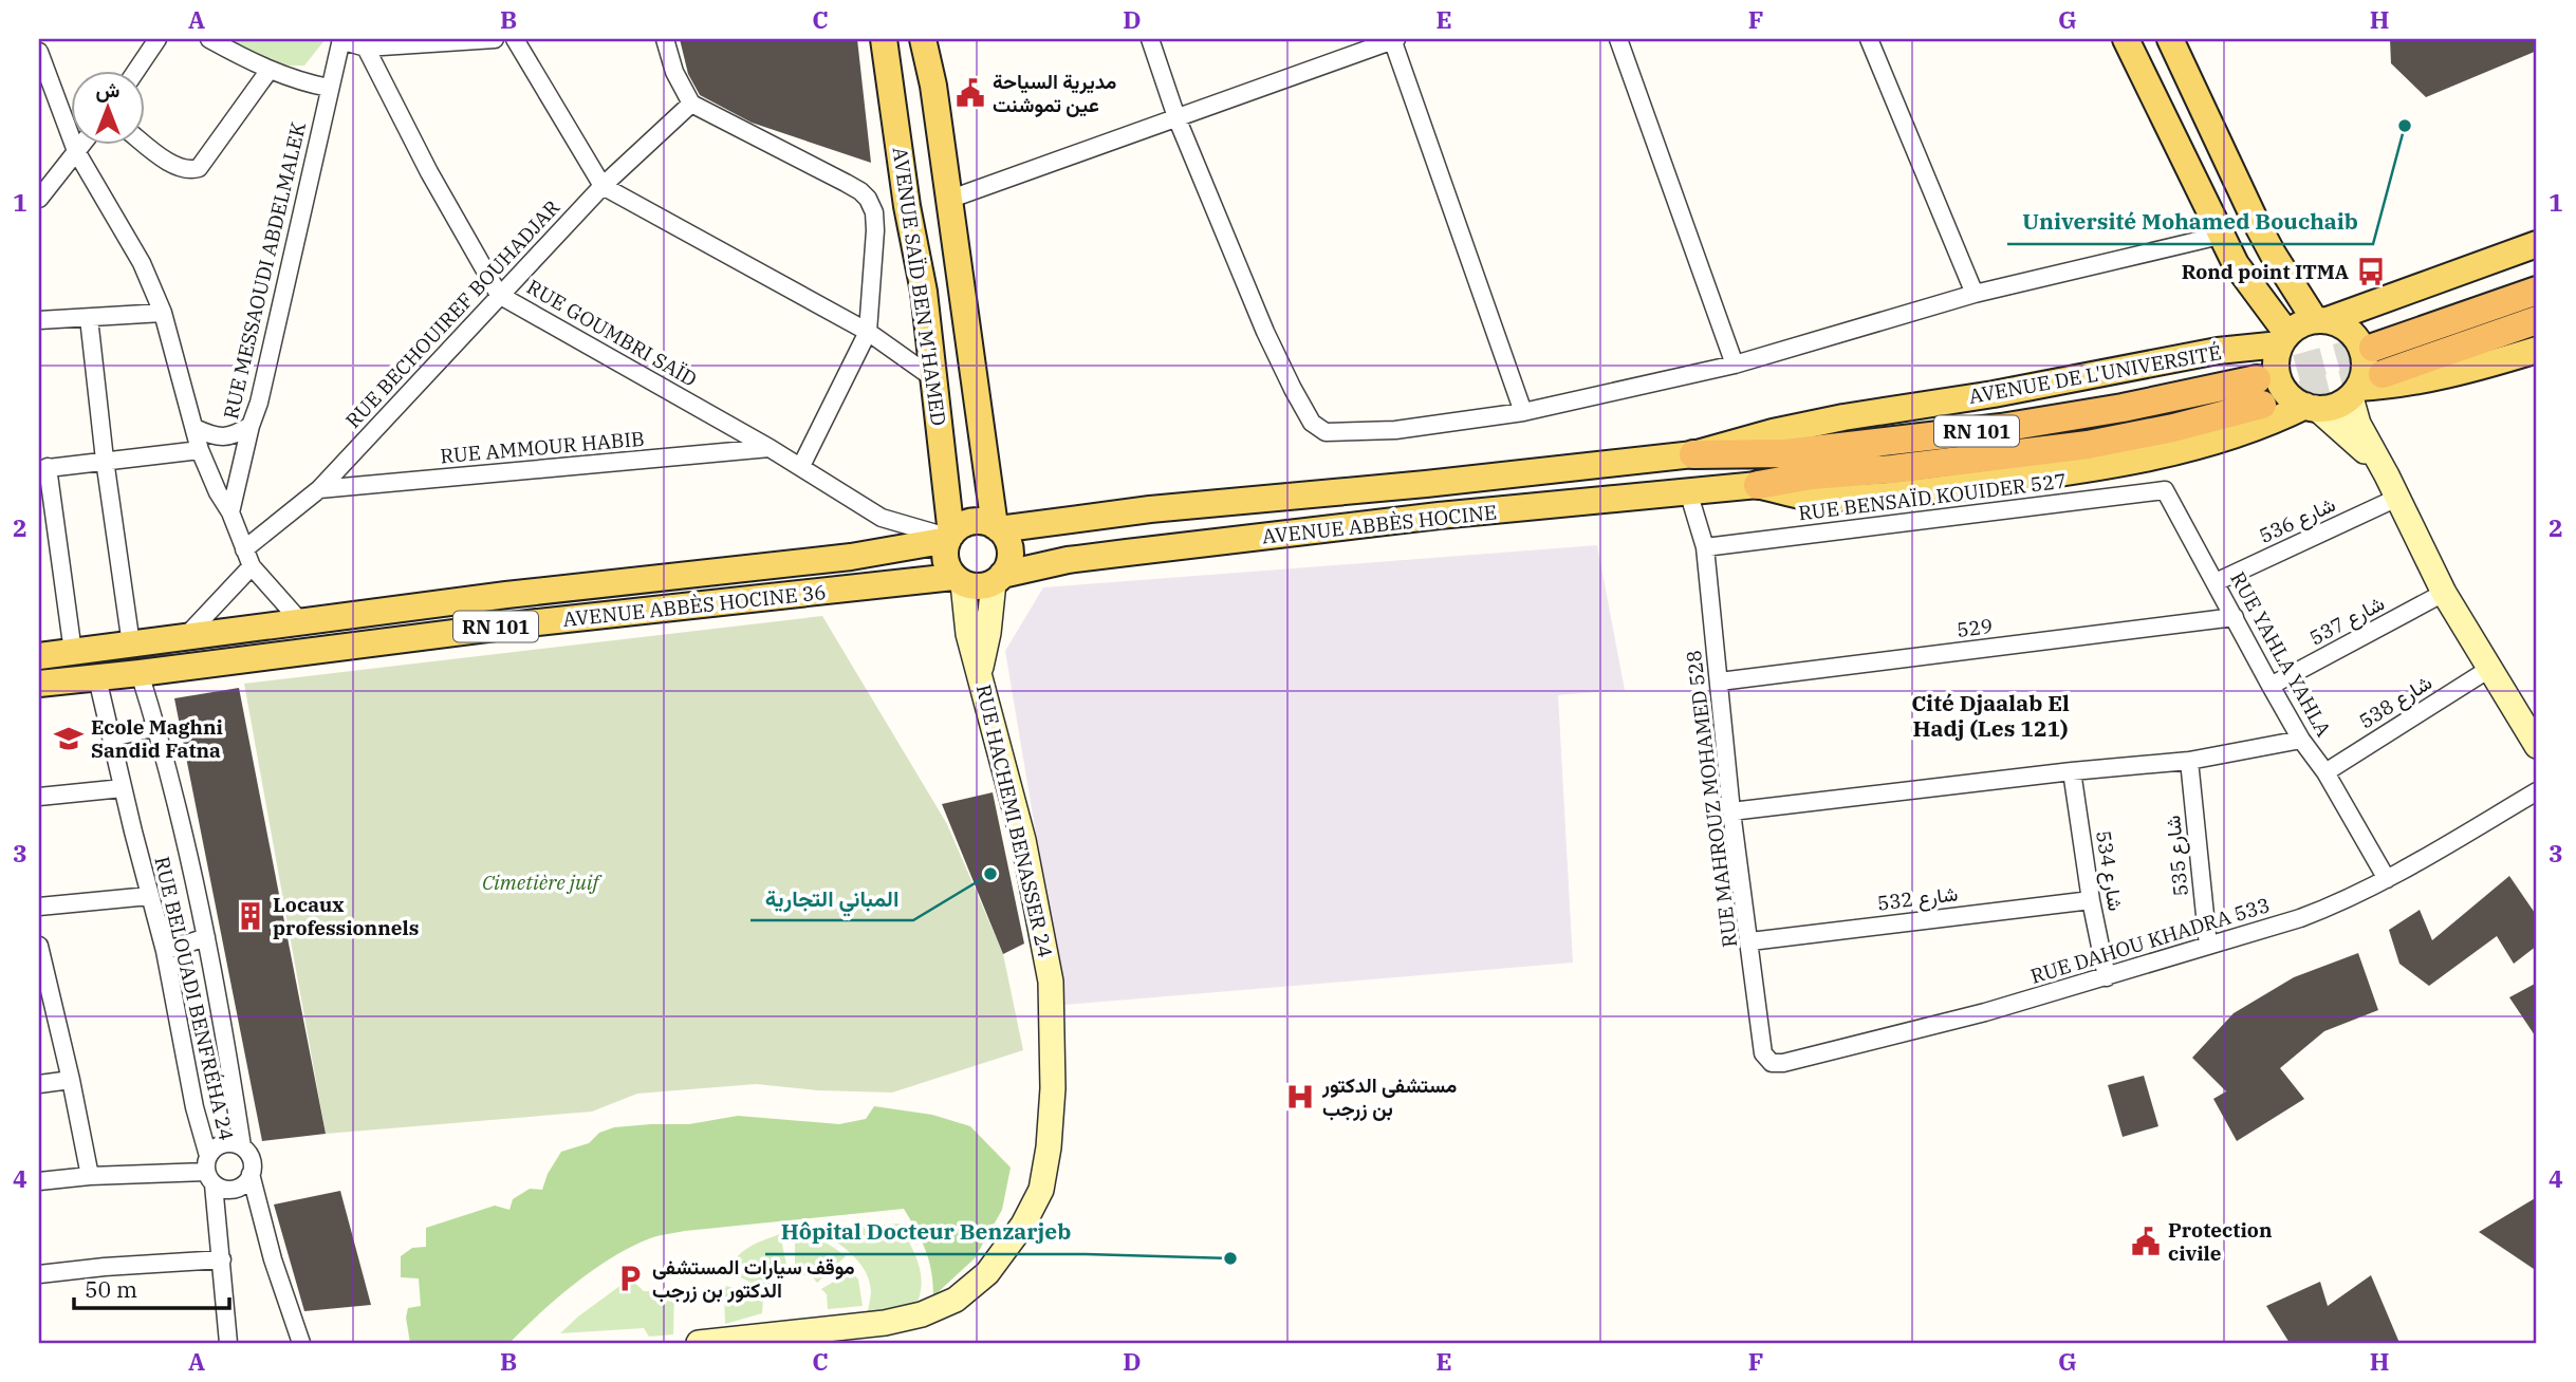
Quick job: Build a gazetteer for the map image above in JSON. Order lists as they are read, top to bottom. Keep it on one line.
{"streets":{"highway":["RN 101"],"main road":["AVENUE SAÏD BEN M'HAMED","AVENUE DE L'UNIVERSITÉ","AVENUE ABBÈS HOCINE","AVENUE ABBÈS HOCINE 36","RUE HACHEMI BENASSER 24"],"street":["RUE MESSAOUDI ABDELMALEK","RUE BECHOUIREF BOUHADJAR","RUE GOUMBRI SAÏD","RUE AMMOUR HABIB","RUE BENSAÏD KOUIDER 527","شارع 536","537 شارع","529","RUE YAHLA YAHLA","538 شارع","RUE MAHROUZ MOHAMED 528","535 شارع","534 شارع","532 شارع","RUE DAHOU KHADRA 533","RUE BELOUADI BENFRÉHA 24"]},"crossings":[["AVENUE SAÏD BEN M'HAMED","RUE GOUMBRI SAÏD"],["AVENUE SAÏD BEN M'HAMED","AVENUE ABBÈS HOCINE"],["AVENUE SAÏD BEN M'HAMED","AVENUE ABBÈS HOCINE 36"],["AVENUE SAÏD BEN M'HAMED","RUE HACHEMI BENASSER 24"],["RUE BECHOUIREF BOUHADJAR","RUE GOUMBRI SAÏD"],["RUE BECHOUIREF BOUHADJAR","RUE AMMOUR HABIB"],["RUE GOUMBRI SAÏD","RUE AMMOUR HABIB"],["RUE GOUMBRI SAÏD","AVENUE ABBÈS HOCINE"],["RUE GOUMBRI SAÏD","AVENUE ABBÈS HOCINE 36"],["RUE GOUMBRI SAÏD","RUE HACHEMI BENASSER 24"],["AVENUE DE L'UNIVERSITÉ","RN 101"],["AVENUE DE L'UNIVERSITÉ","AVENUE ABBÈS HOCINE"],["RN 101","AVENUE ABBÈS HOCINE"],["RUE BENSAÏD KOUIDER 527","RUE YAHLA YAHLA"],["RUE BENSAÏD KOUIDER 527","RUE MAHROUZ MOHAMED 528"],["شارع 536","RUE YAHLA YAHLA"],["AVENUE ABBÈS HOCINE","AVENUE ABBÈS HOCINE 36"],["AVENUE ABBÈS HOCINE","RUE MAHROUZ MOHAMED 528"],["AVENUE ABBÈS HOCINE","RUE HACHEMI BENASSER 24"],["AVENUE ABBÈS HOCINE 36","RUE HACHEMI BENASSER 24"],["AVENUE ABBÈS HOCINE 36","RUE BELOUADI BENFRÉHA 24"],["537 شارع","RUE YAHLA YAHLA"],["529","RUE YAHLA YAHLA"],["529","RUE MAHROUZ MOHAMED 528"],["RUE YAHLA YAHLA","538 شارع"],["RUE YAHLA YAHLA","RUE DAHOU KHADRA 533"],["RUE MAHROUZ MOHAMED 528","532 شارع"],["RUE MAHROUZ MOHAMED 528","RUE DAHOU KHADRA 533"],["535 شارع","RUE DAHOU KHADRA 533"],["534 شارع","532 شارع"],["534 شارع","RUE DAHOU KHADRA 533"]],"districts":["Cité Djaalab El Hadj (Les 121)"],"parks":["Cimetière juif"],"places":{"public building":["مديرية السياحة عين تموشنت","Protection civile"],"other":["Université Mohamed Bouchaib","المباني التجارية","Hôpital Docteur Benzarjeb"],"bus stop":["Rond point ITMA"],"school or university":["Ecole Maghni Sandid Fatna"],"building":["Locaux professionnels"],"hospital":["مستشفى الدكتور بن زرجب"],"parking":["موقف سيارات المستشفى الدكتور بن زرجب"]},"scale_bar":"50 m","north":"top","grid":{"columns":["A","B","C","D","E","F","G","H"],"rows":["1","2","3","4"]}}
